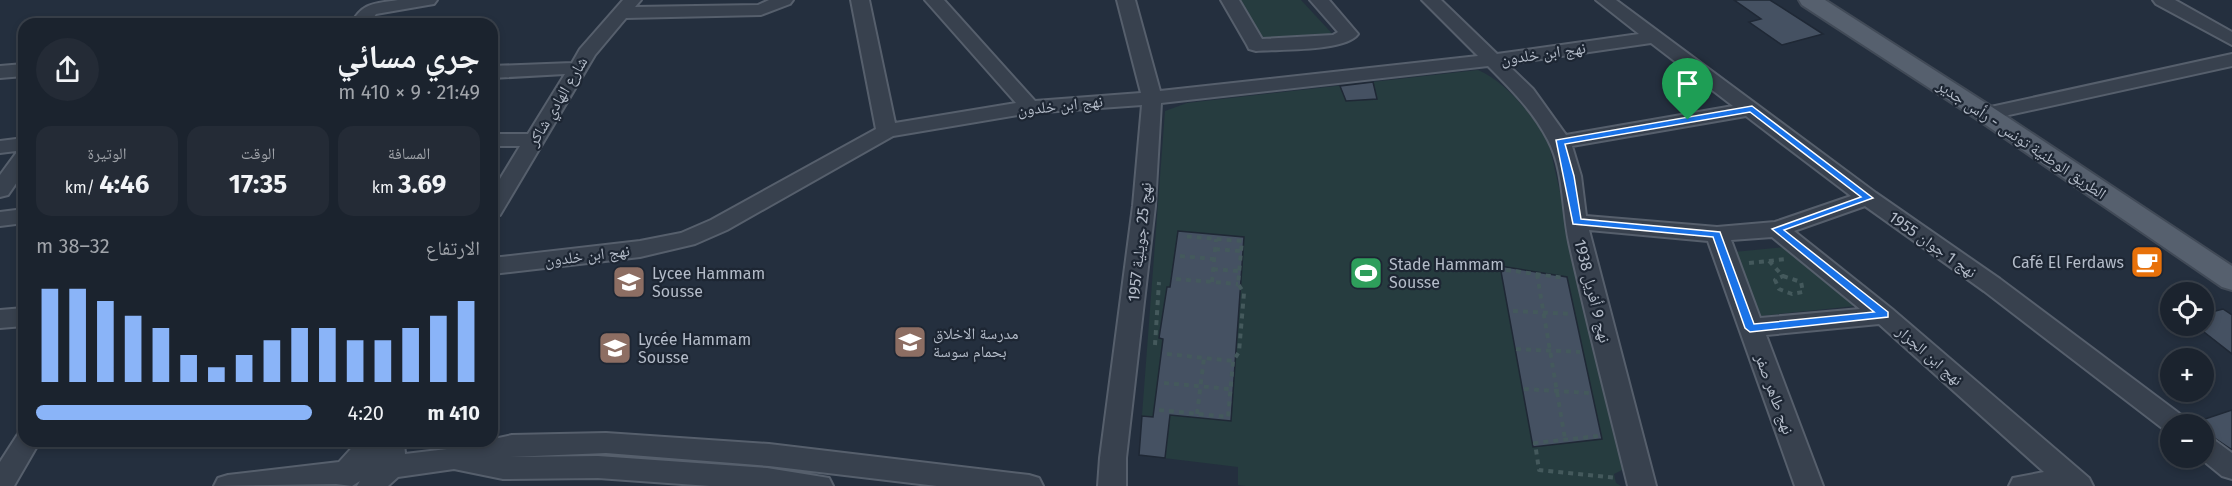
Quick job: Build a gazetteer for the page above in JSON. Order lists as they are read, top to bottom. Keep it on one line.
{"streets":{"main road":["الطريق الوطنية تونس - رأس جدير"],"street":["نهج ابن خلدون","شارع الهادي شاكر","نهج 25 جويلية 1957","نهج 1 جوان 1955","نهج 9 أفريل 1938","نهج ابن الجزار","نهج طاهر صفر"]},"crossings":[["نهج ابن خلدون","نهج 25 جويلية 1957"],["نهج ابن خلدون","نهج 1 جوان 1955"],["نهج ابن خلدون","نهج 9 أفريل 1938"]],"places":{"cafe":["Café El Ferdaws"],"sports":["Stade Hammam Sousse"],"school or university":["Lycee Hammam Sousse","مدرسة الاخلاق بحمام سوسة","Lycée Hammam Sousse"]},"page":{"heading":["جري مسائي","21:49 · 9 × 410 m"],"stats":[["المسافة","3.69 km"],["الوقت","17:35"],["الوتيرة","4:46 /km"]],"chart":["الارتفاع","32–38 m"],"map_buttons":["+","−"],"list":[{"name":"410 m","note":"4:20"}]}}
